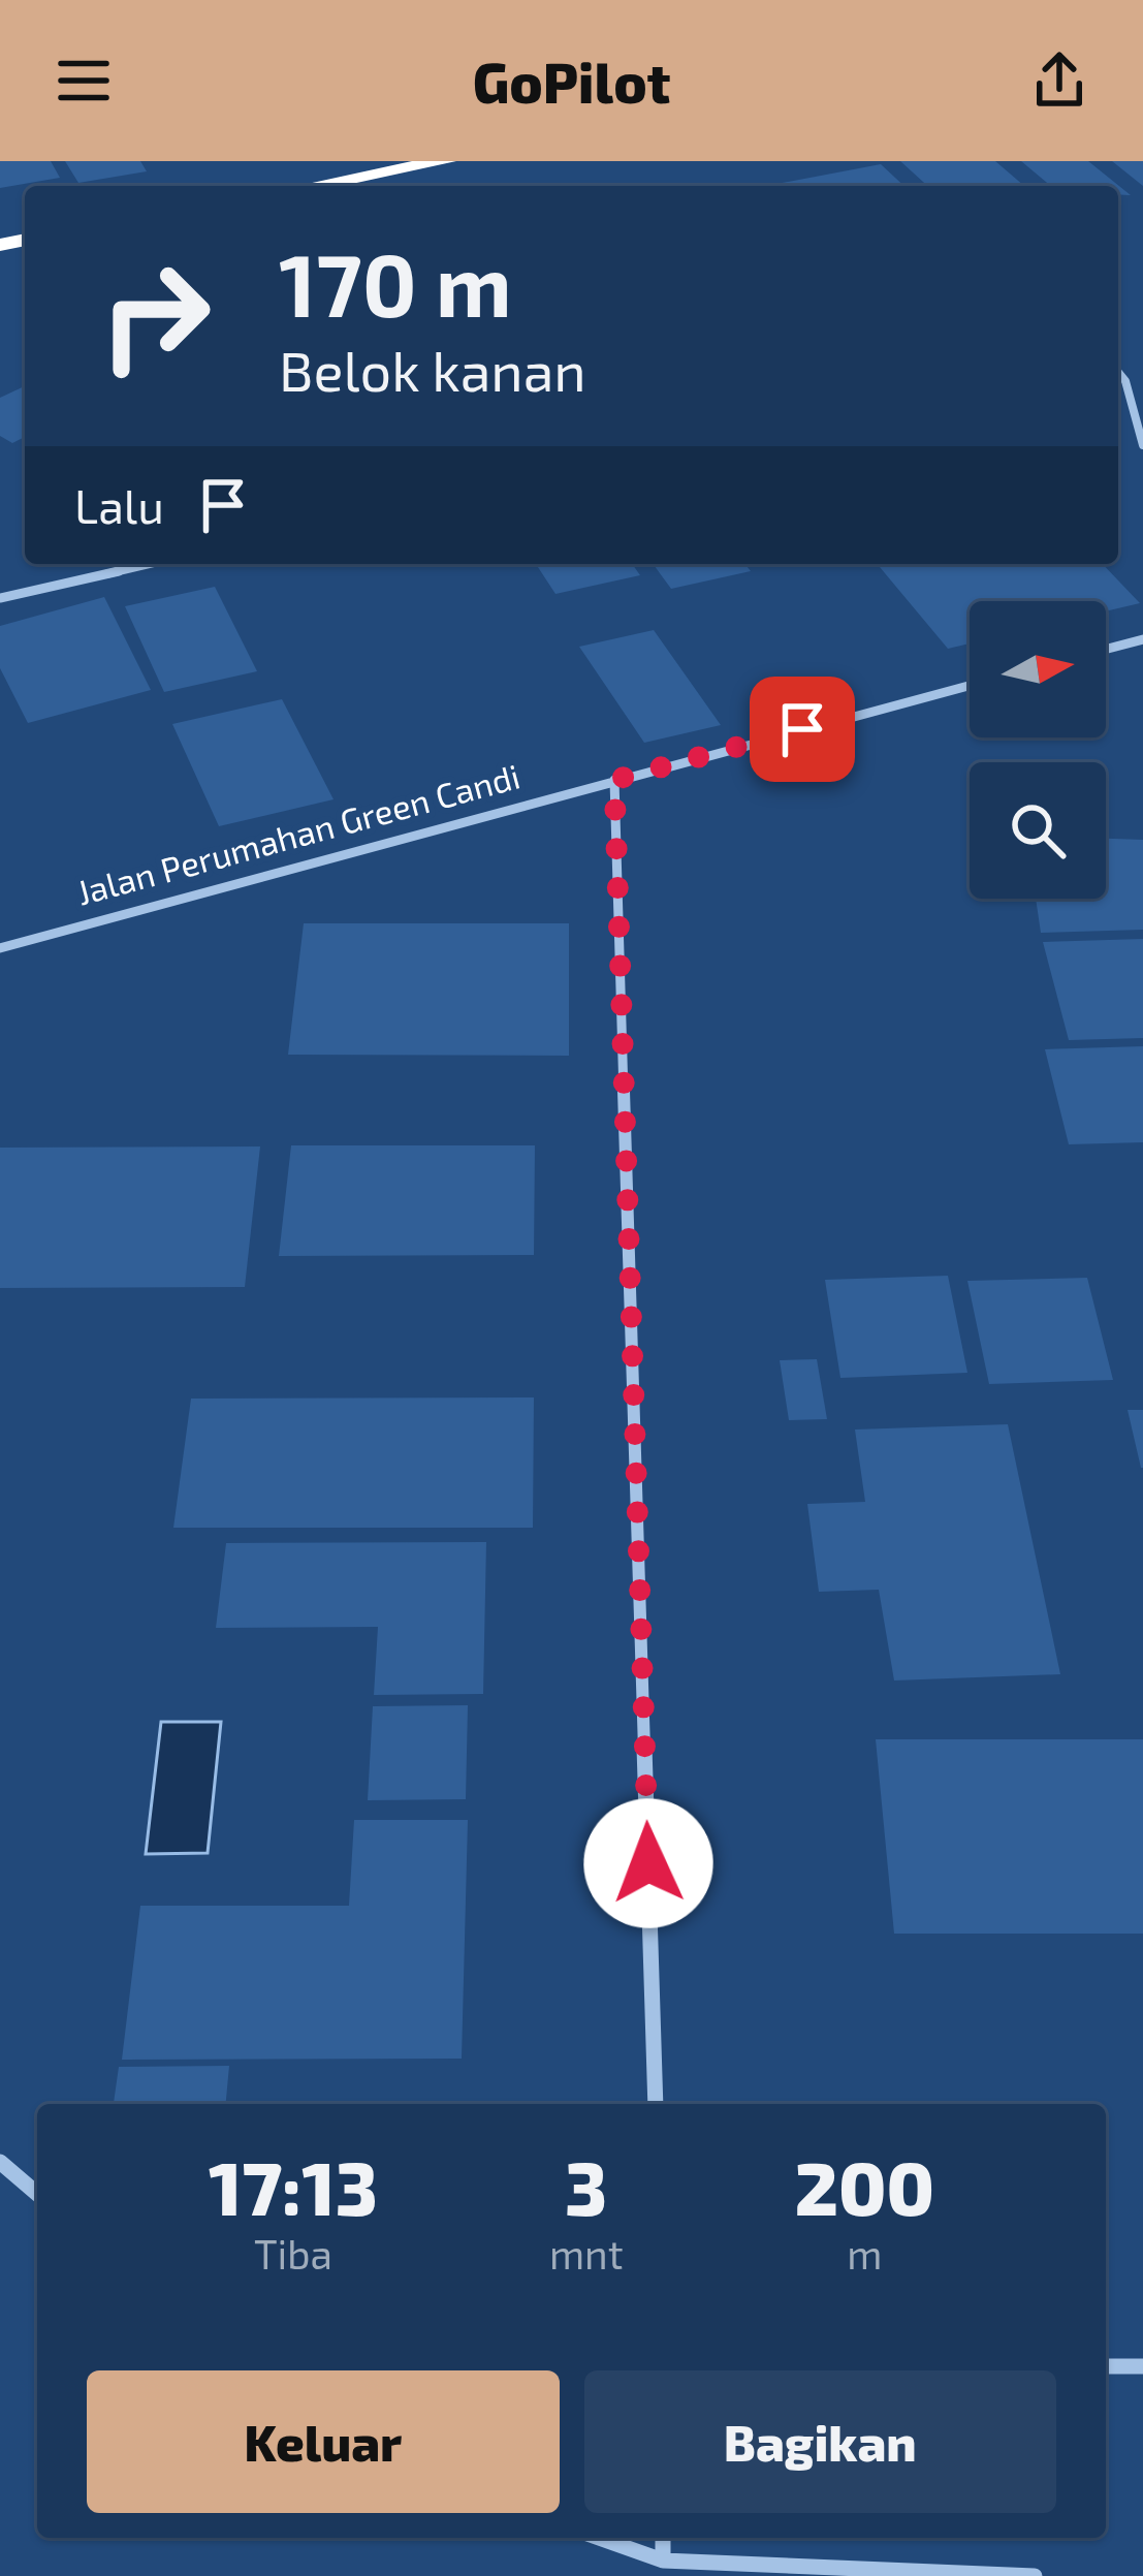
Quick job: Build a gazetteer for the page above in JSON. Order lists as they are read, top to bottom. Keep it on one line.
{"streets":{"street":["Jalan Perumahan Green Candi"]},"north":"right","page":{"header":"GoPilot","turn":["170 m","Belok kanan"],"then":"Lalu","eta":["17:13","Tiba","3","mnt","200","m"],"buttons":["Keluar","Bagikan"]}}
